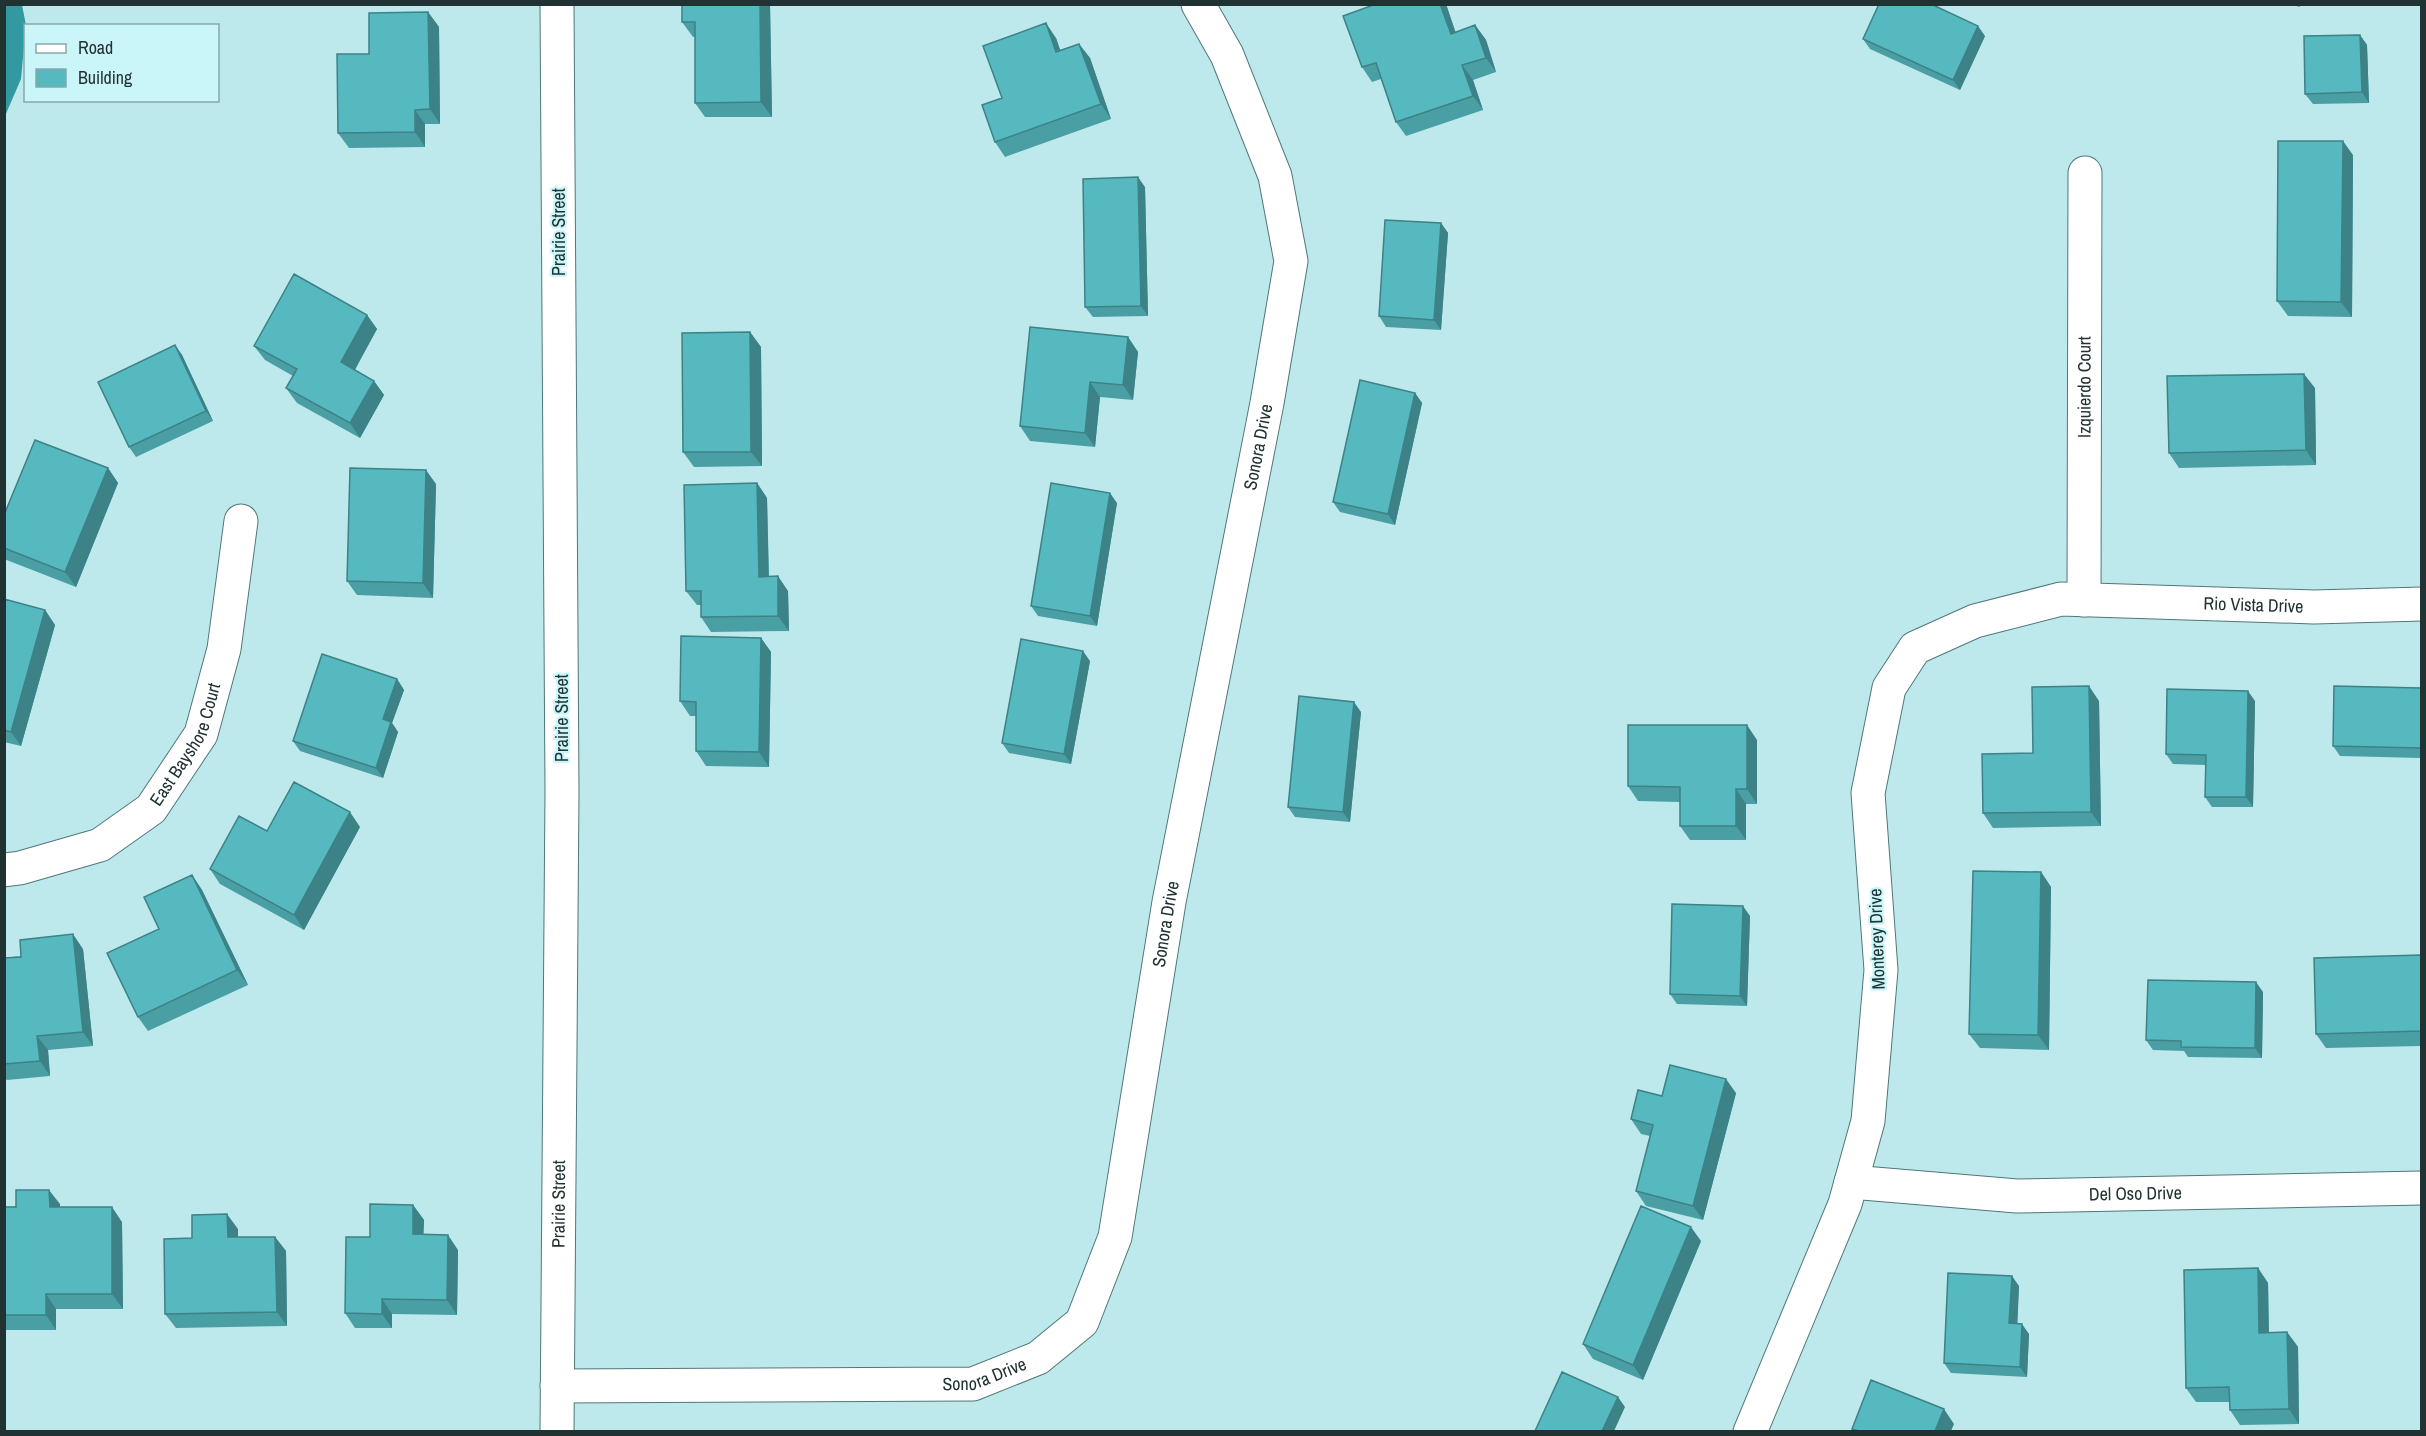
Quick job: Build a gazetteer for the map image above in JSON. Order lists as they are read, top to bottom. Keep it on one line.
{"streets":{"street":["Prairie Street","Izquierdo Court","Sonora Drive","Rio Vista Drive","East Bayshore Court","Monterey Drive","Del Oso Drive"]},"crossings":[["Prairie Street","Sonora Drive"],["Izquierdo Court","Rio Vista Drive"],["Izquierdo Court","Monterey Drive"],["Rio Vista Drive","Monterey Drive"],["Monterey Drive","Del Oso Drive"]],"legend":["Road","Building"]}
